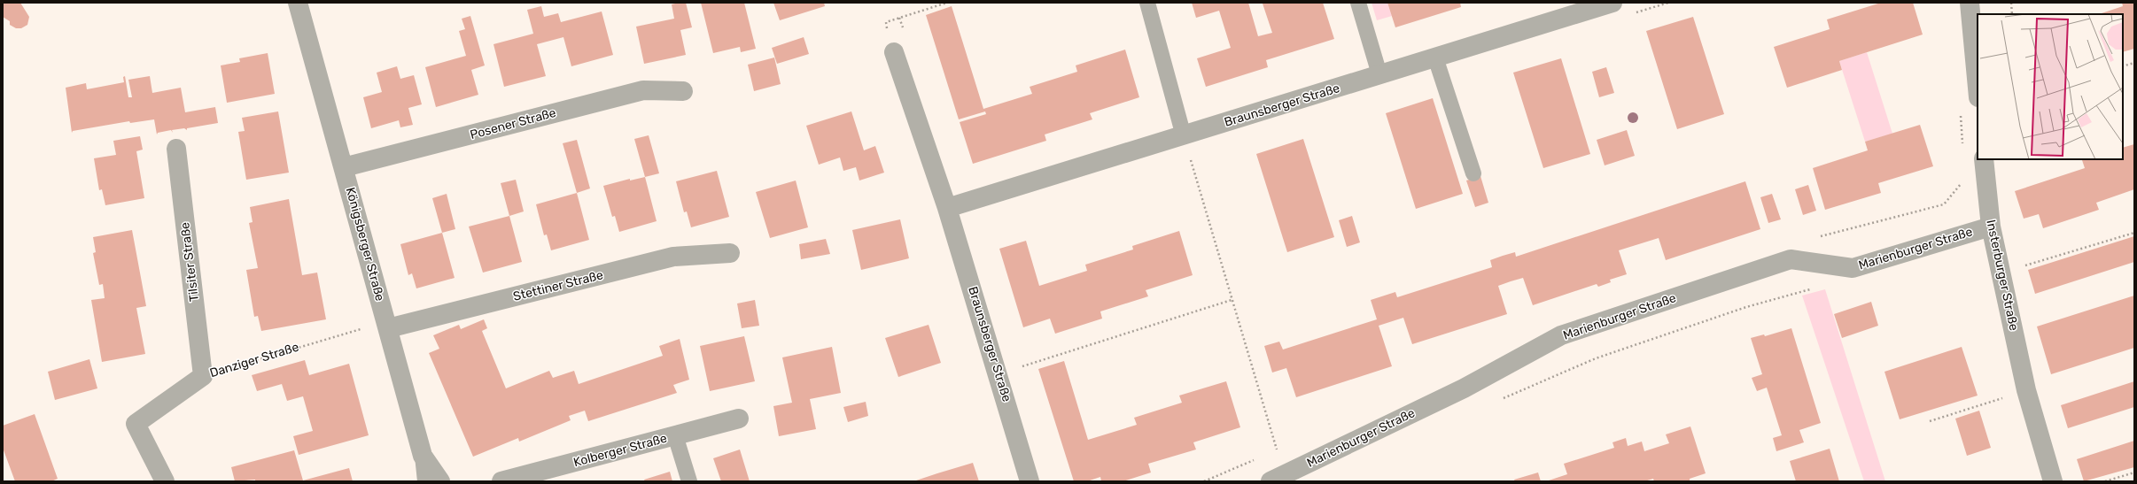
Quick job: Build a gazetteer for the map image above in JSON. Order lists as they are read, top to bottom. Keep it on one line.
{"streets":{"street":["Braunsberger Straße","Posener Straße","Königsberger Straße","Marienburger Straße","Tilsiter Straße","Insterburger Straße","Stettiner Straße","Danziger Straße","Kolberger Straße"]},"crossings":[["Posener Straße","Königsberger Straße"],["Königsberger Straße","Stettiner Straße"],["Königsberger Straße","Danziger Straße"],["Marienburger Straße","Insterburger Straße"],["Tilsiter Straße","Danziger Straße"],["Stettiner Straße","Danziger Straße"]]}
